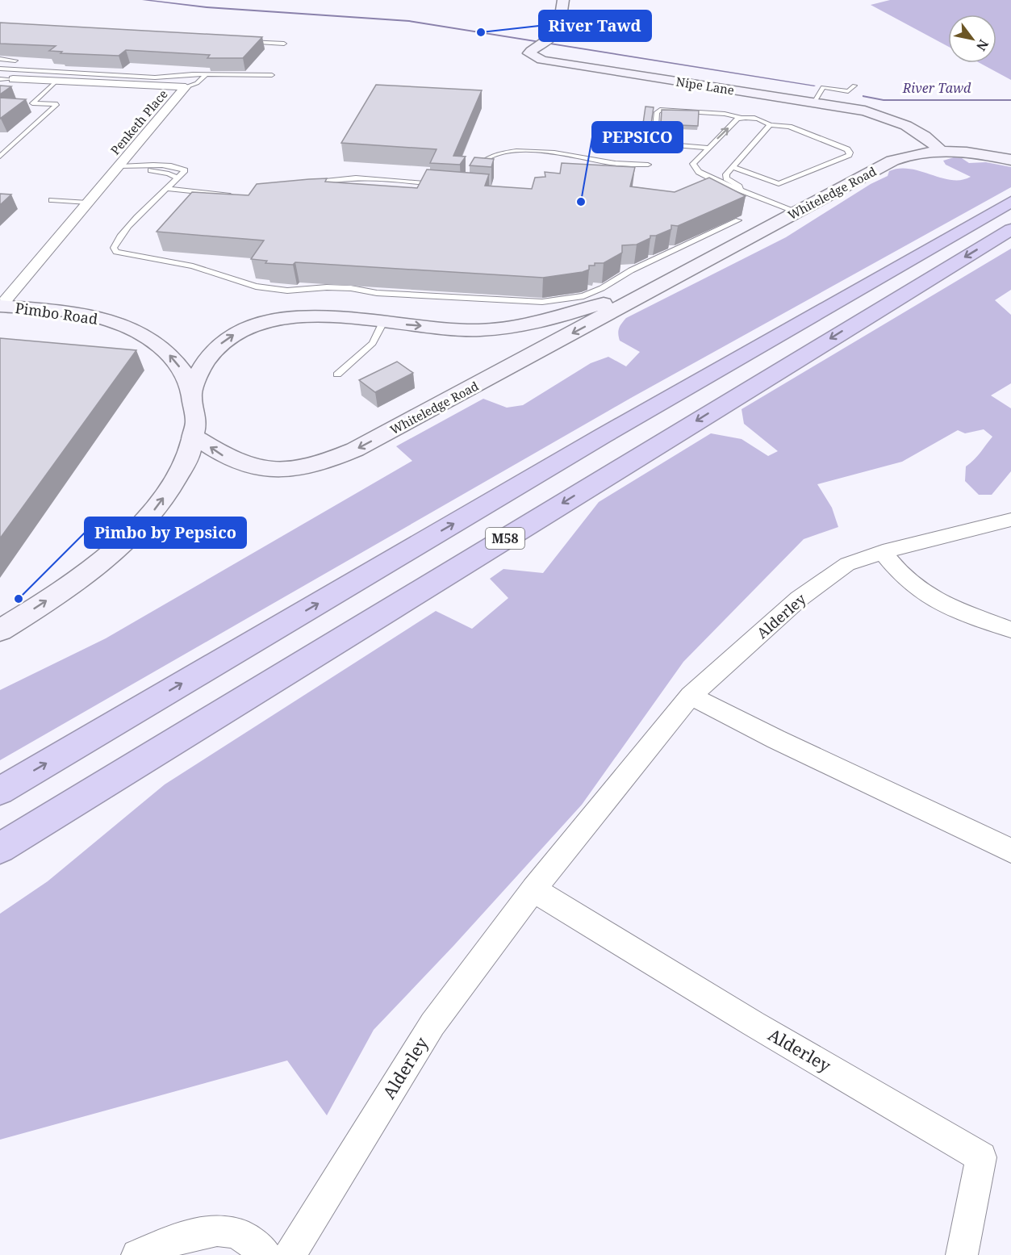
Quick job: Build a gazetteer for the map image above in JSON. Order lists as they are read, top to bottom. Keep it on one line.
{"streets":{"highway":["M58"],"street":["Nipe Lane","Penketh Place","Whiteledge Road","Pimbo Road","Alderley"]},"crossings":[["Nipe Lane","Whiteledge Road"],["Penketh Place","Pimbo Road"],["Whiteledge Road","Pimbo Road"]],"water":["River Tawd"],"places":["River Tawd","PEPSICO","Pimbo by Pepsico"],"north":"bottom right"}
